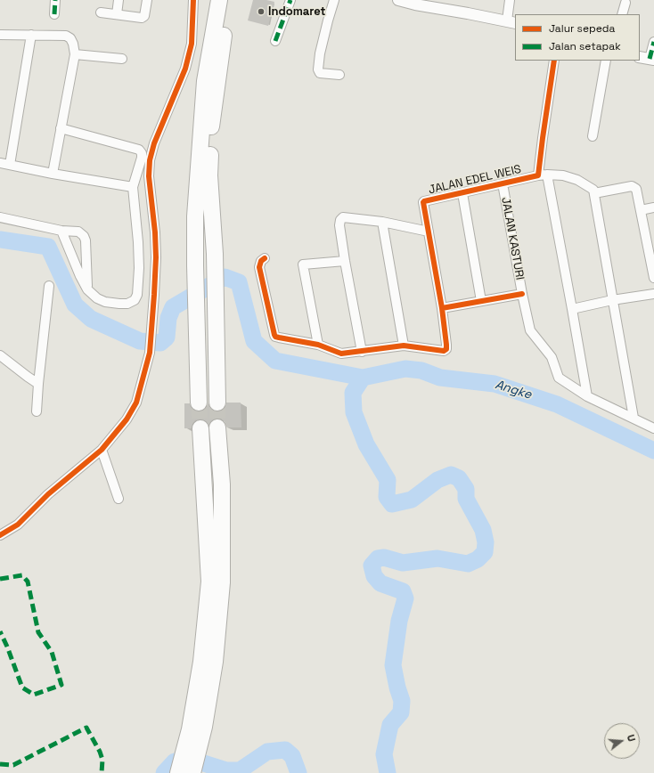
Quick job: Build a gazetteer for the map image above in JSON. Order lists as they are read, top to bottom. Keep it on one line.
{"streets":{"street":["JALAN EDEL WEIS","JALAN KASTURI"]},"crossings":[["JALAN EDEL WEIS","JALAN KASTURI"]],"water":["Angke"],"places":["Indomaret"],"legend":["Jalur sepeda","Jalan setapak"],"north":"right"}
